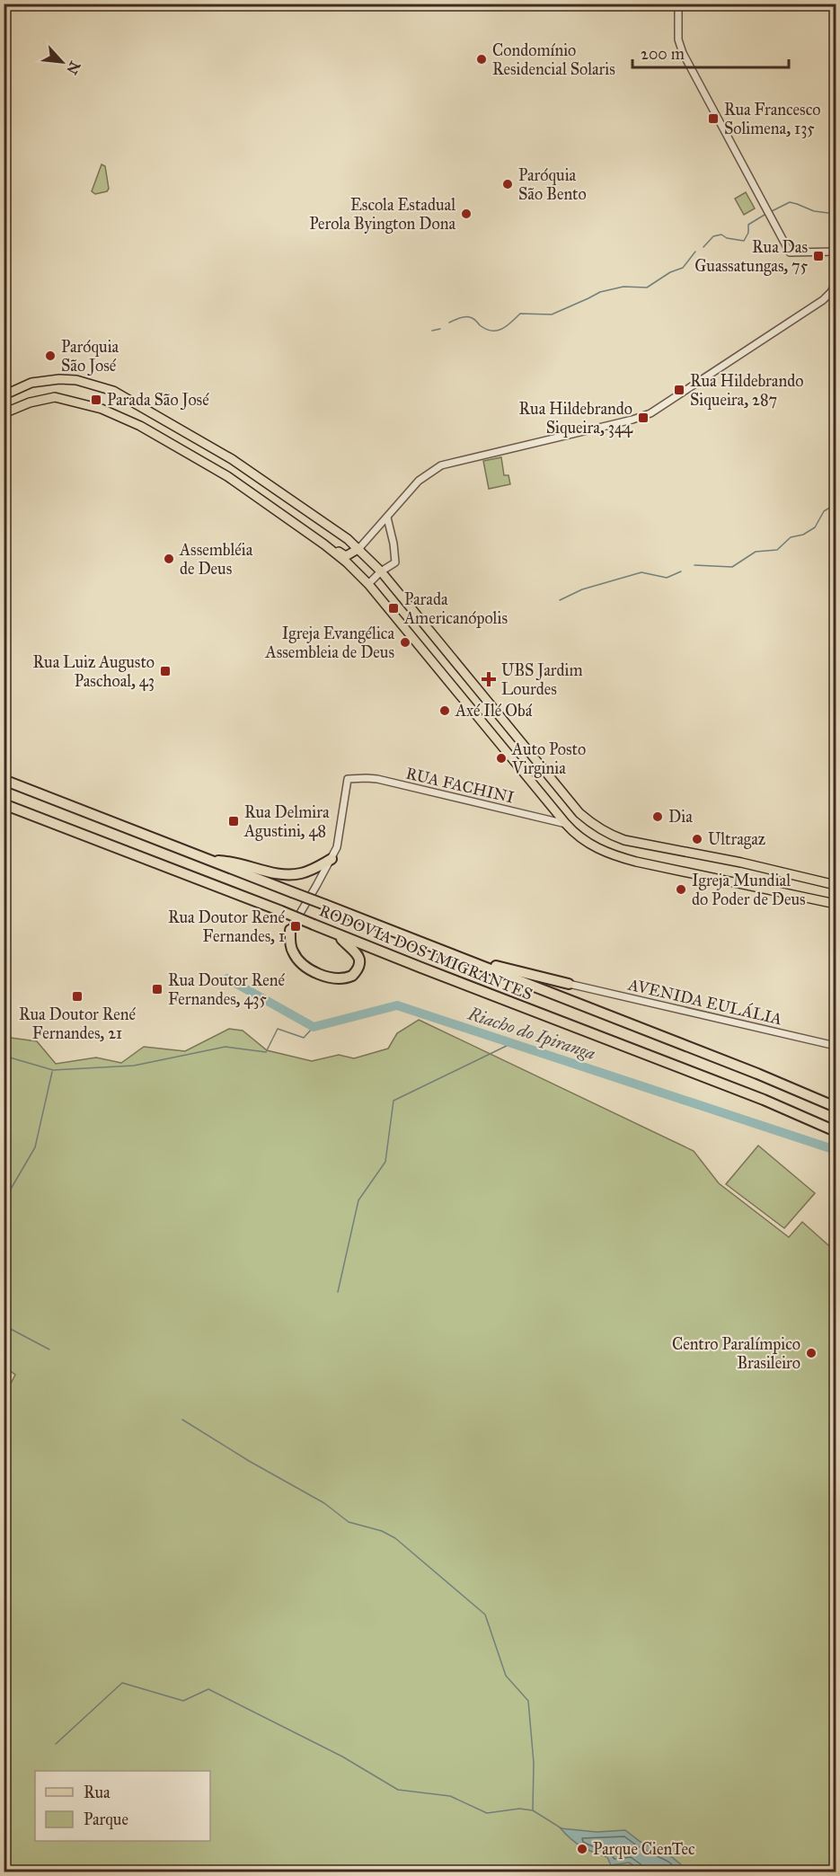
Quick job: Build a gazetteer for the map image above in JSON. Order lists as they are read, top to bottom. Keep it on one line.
{"streets":{"highway":["RODOVIA DOS IMIGRANTES"],"street":["RUA FACHINI","AVENIDA EULÁLIA"]},"water":["Riacho do Ipiranga"],"places":{"other":["Condomínio Residencial Solaris","Paróquia São Bento","Escola Estadual Perola Byington Dona","Paróquia São José","Assembléia de Deus","Igreja Evangélica Assembleia de Deus","Axé Ilé Obá","Auto Posto Virginia","Dia","Ultragaz","Igreja Mundial do Poder de Deus","Centro Paralímpico Brasileiro","Parque CienTec"],"transit":["Rua Francesco Solimena, 135","Rua Das Guassatungas, 75","Rua Hildebrando Siqueira, 287","Parada São José","Rua Hildebrando Siqueira, 344","Parada Americanópolis","Rua Luiz Augusto Paschoal, 43","Rua Delmira Agustini, 48","Rua Doutor René Fernandes, 1","Rua Doutor René Fernandes, 435","Rua Doutor René Fernandes, 21"],"health":["UBS Jardim Lourdes"]},"legend":["Rua","Parque"],"scale_bar":"200 m","north":"bottom right"}
